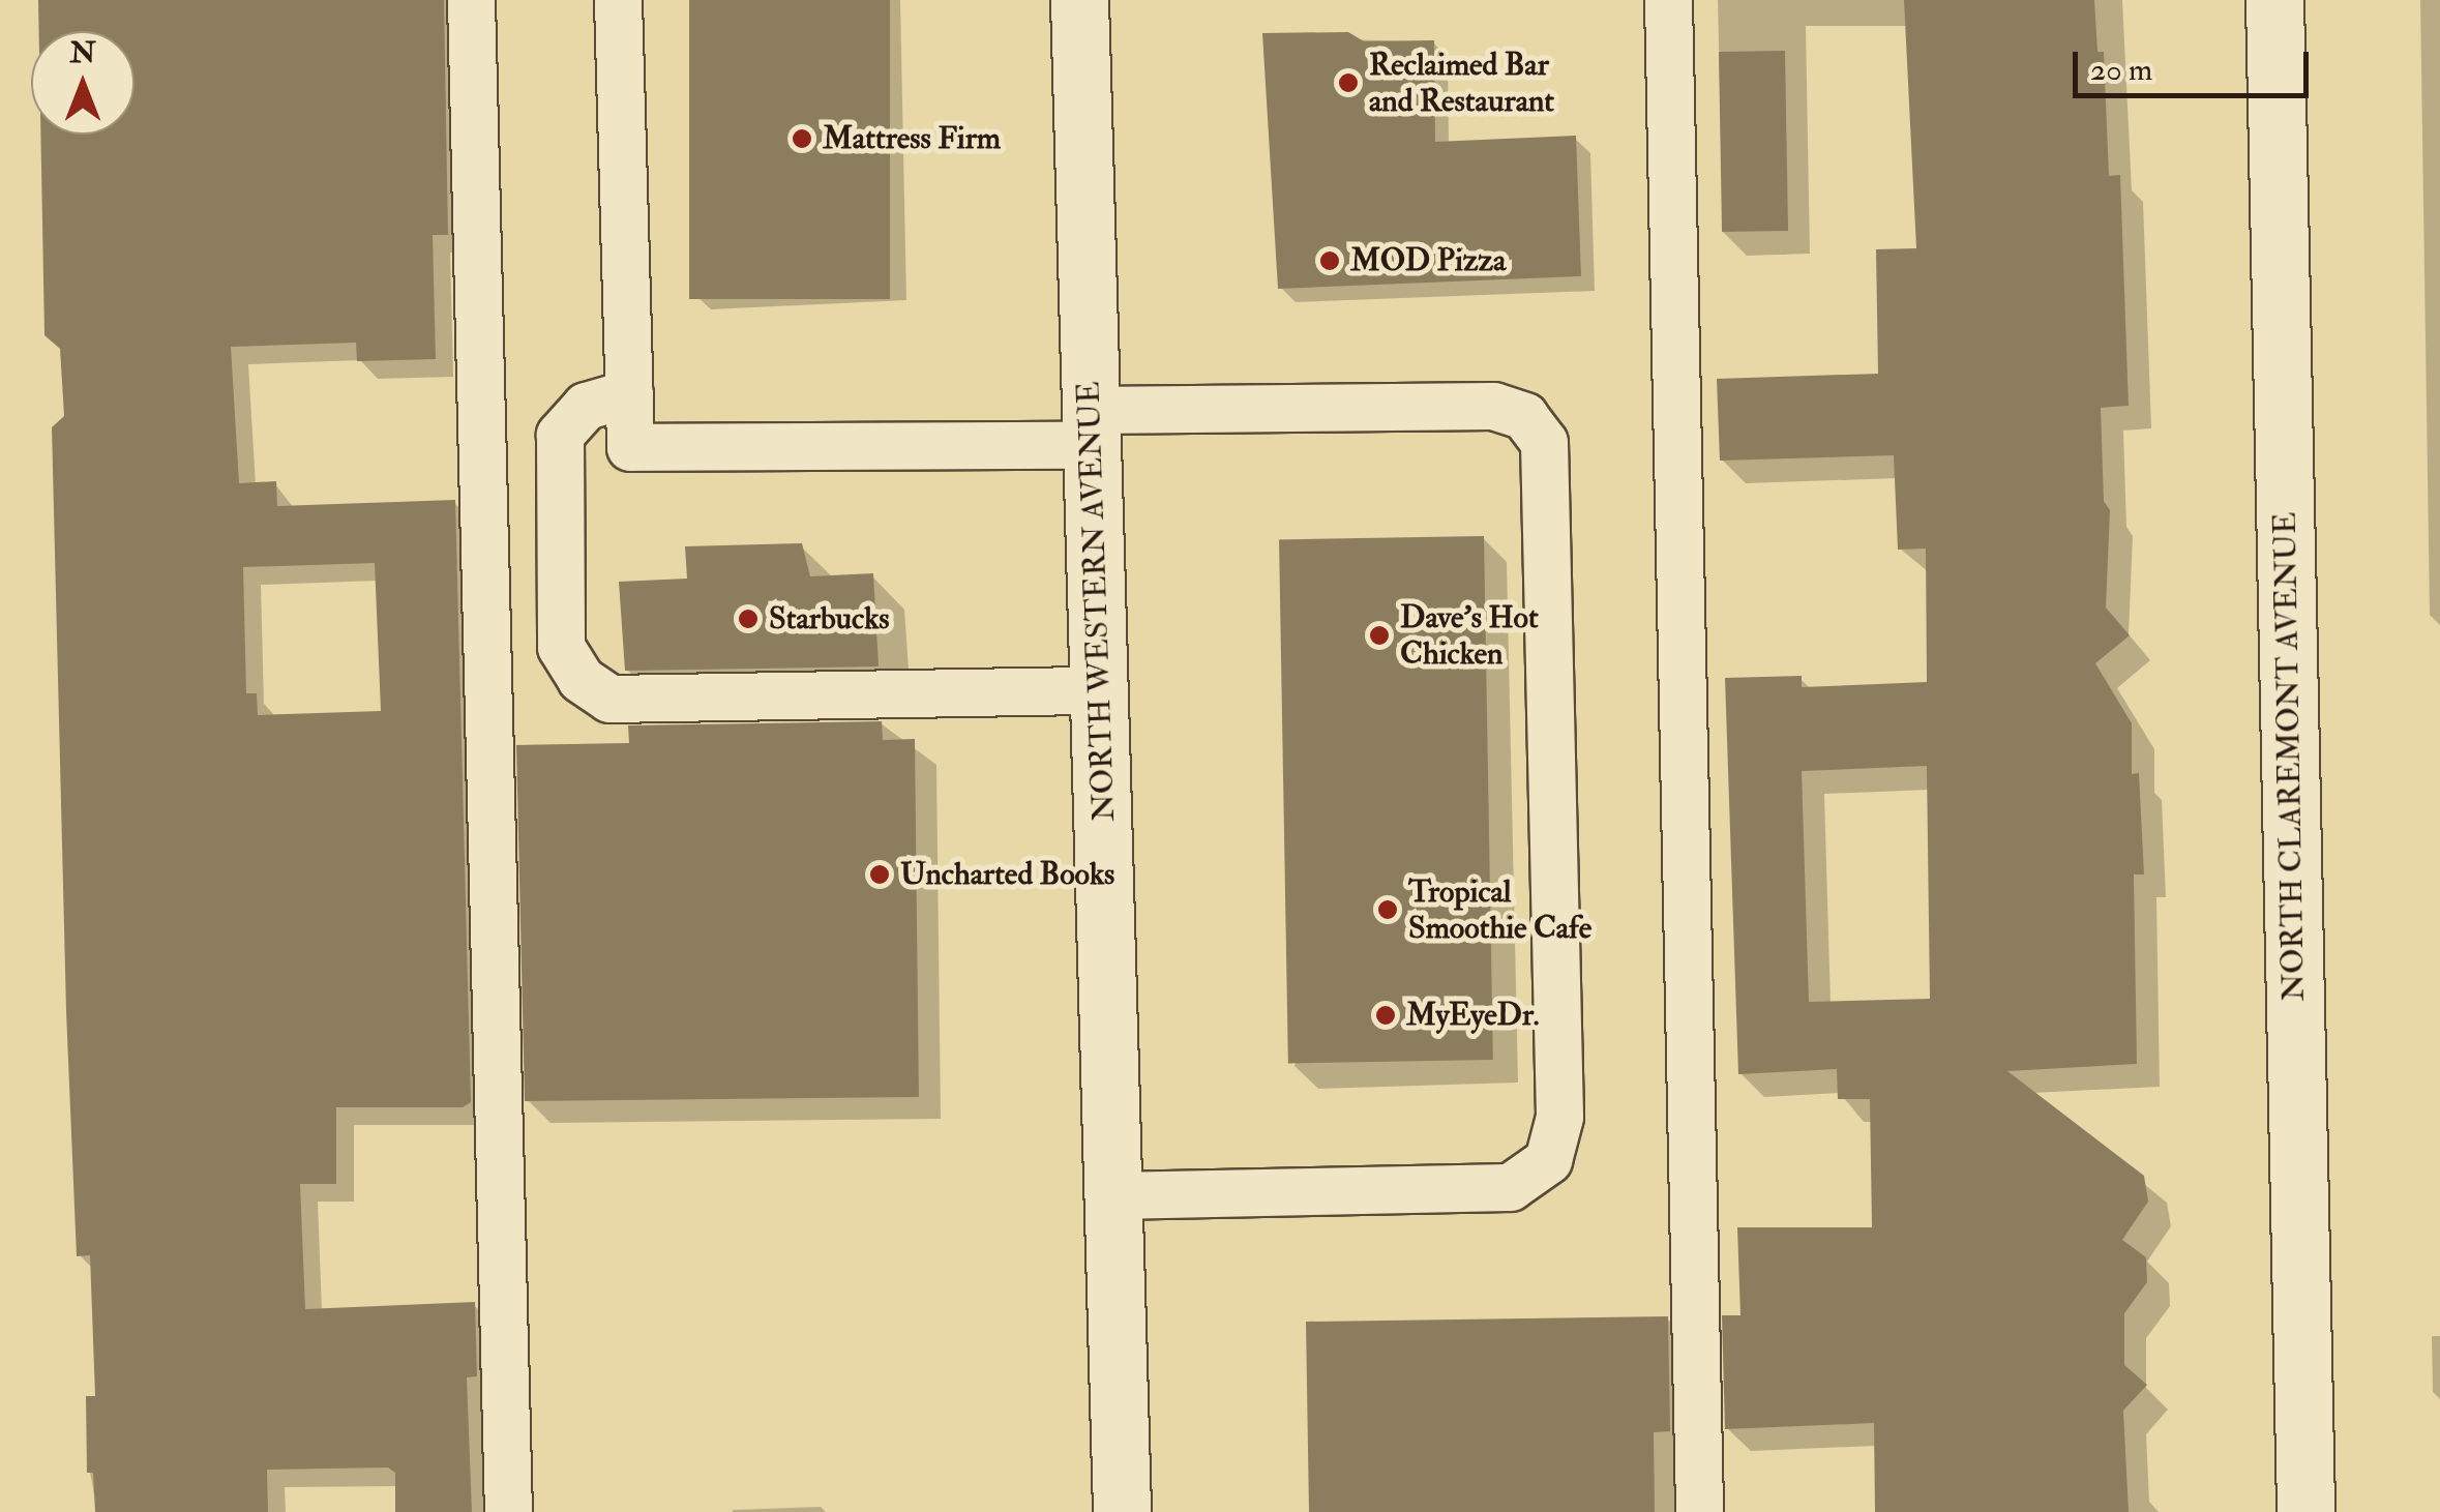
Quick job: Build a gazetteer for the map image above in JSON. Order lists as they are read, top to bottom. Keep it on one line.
{"streets":{"main road":["NORTH WESTERN AVENUE","NORTH CLAREMONT AVENUE"]},"places":["Reclaimed Bar and Restaurant","Mattress Firm","MOD Pizza","Starbucks","Dave's Hot Chicken","Uncharted Books","Tropical Smoothie Cafe","MyEyeDr."],"scale_bar":"20 m","north":"top"}
